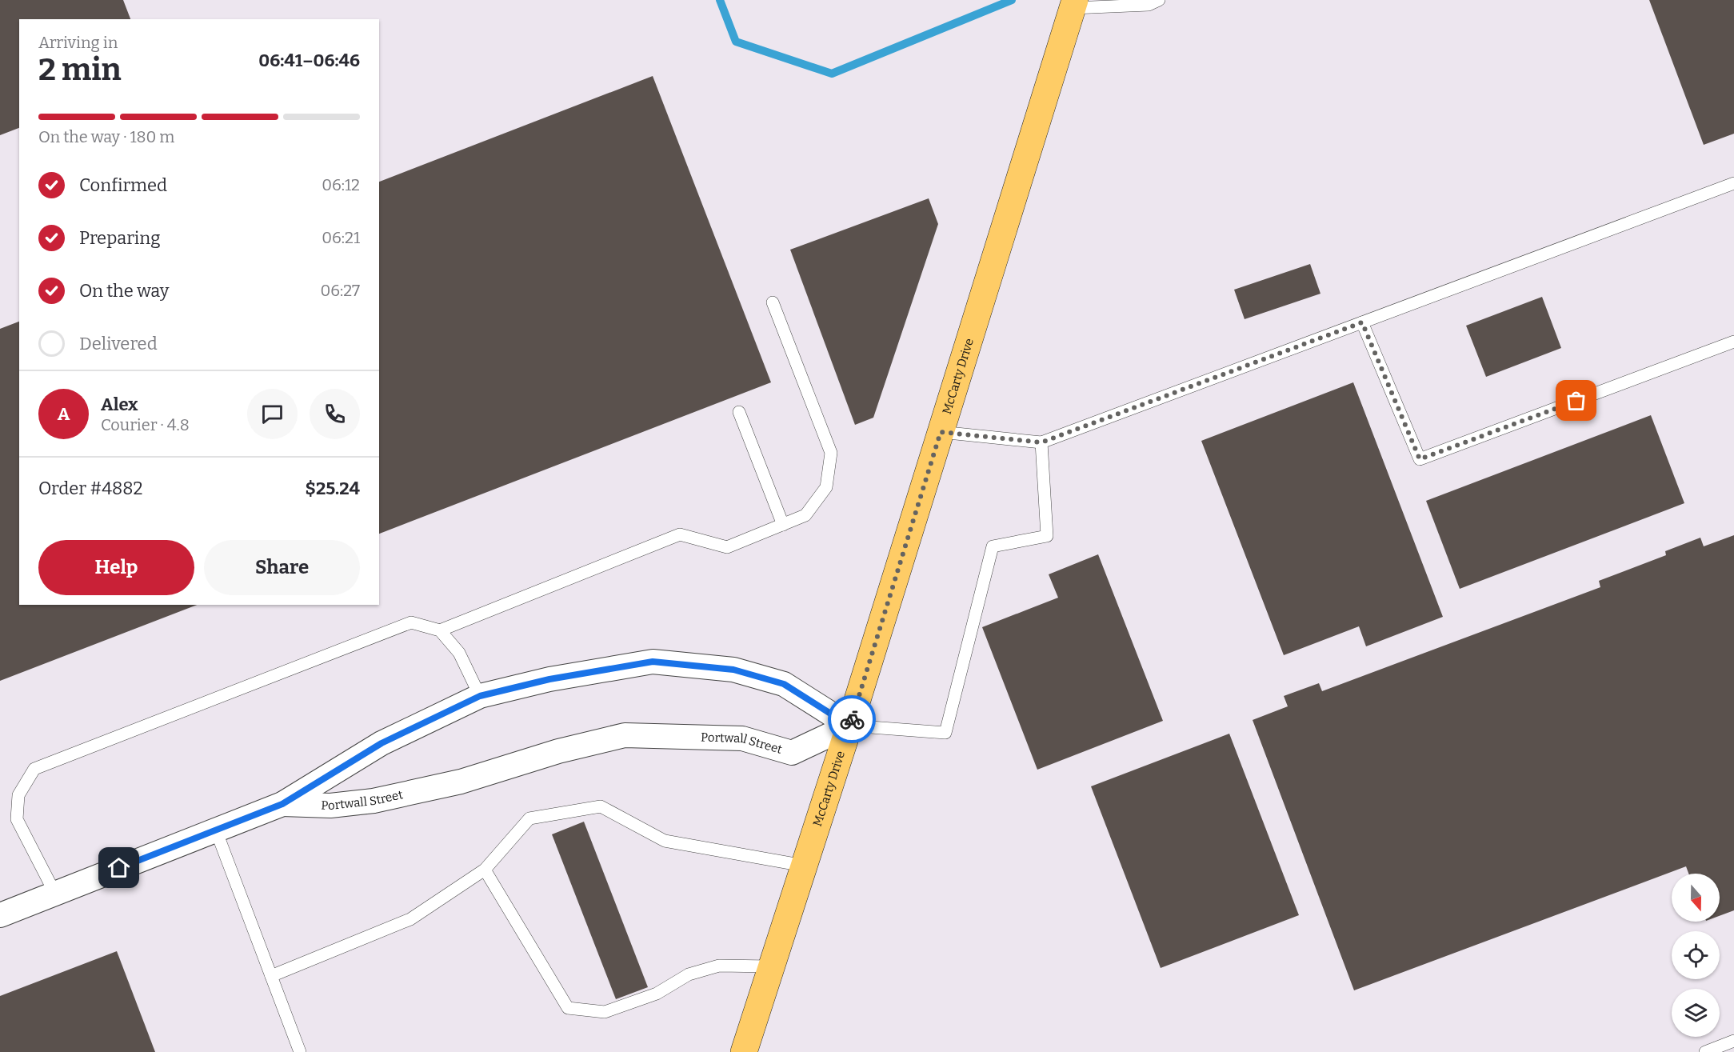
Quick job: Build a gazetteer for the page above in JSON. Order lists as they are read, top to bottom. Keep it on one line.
{"streets":{"main road":["McCarty Drive"],"street":["Portwall Street"]},"crossings":[["McCarty Drive","Portwall Street"]],"north":"bottom","page":{"heading":["2 min","Arriving in","06:41–06:46"],"panel":["Alex","Courier · 4.8","Order #4882","$25.24"],"bar":"On the way · 180 m","list":[["Confirmed","06:12"],["Preparing","06:21"],["On the way","06:27"],"Delivered"],"round":"A","buttons":["Help","Share"]}}
